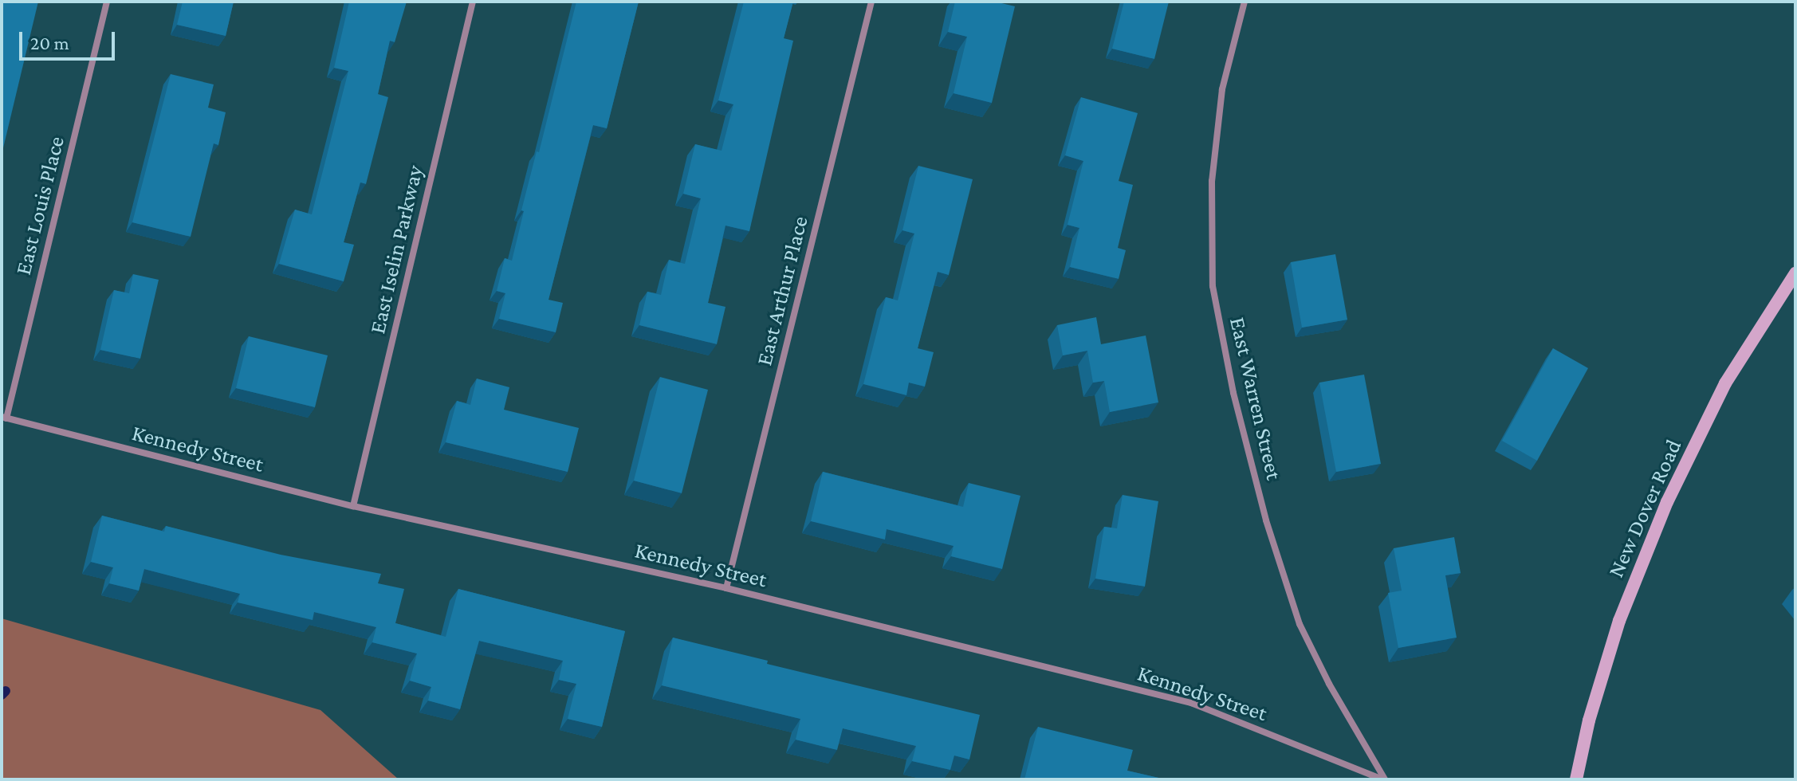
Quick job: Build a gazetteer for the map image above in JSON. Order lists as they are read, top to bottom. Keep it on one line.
{"streets":{"street":["East Louis Place","East Iselin Parkway","East Arthur Place","East Warren Street","Kennedy Street","New Dover Road"]},"crossings":[["East Louis Place","Kennedy Street"],["East Iselin Parkway","Kennedy Street"],["East Arthur Place","Kennedy Street"],["East Warren Street","Kennedy Street"]],"scale_bar":"20 m"}
